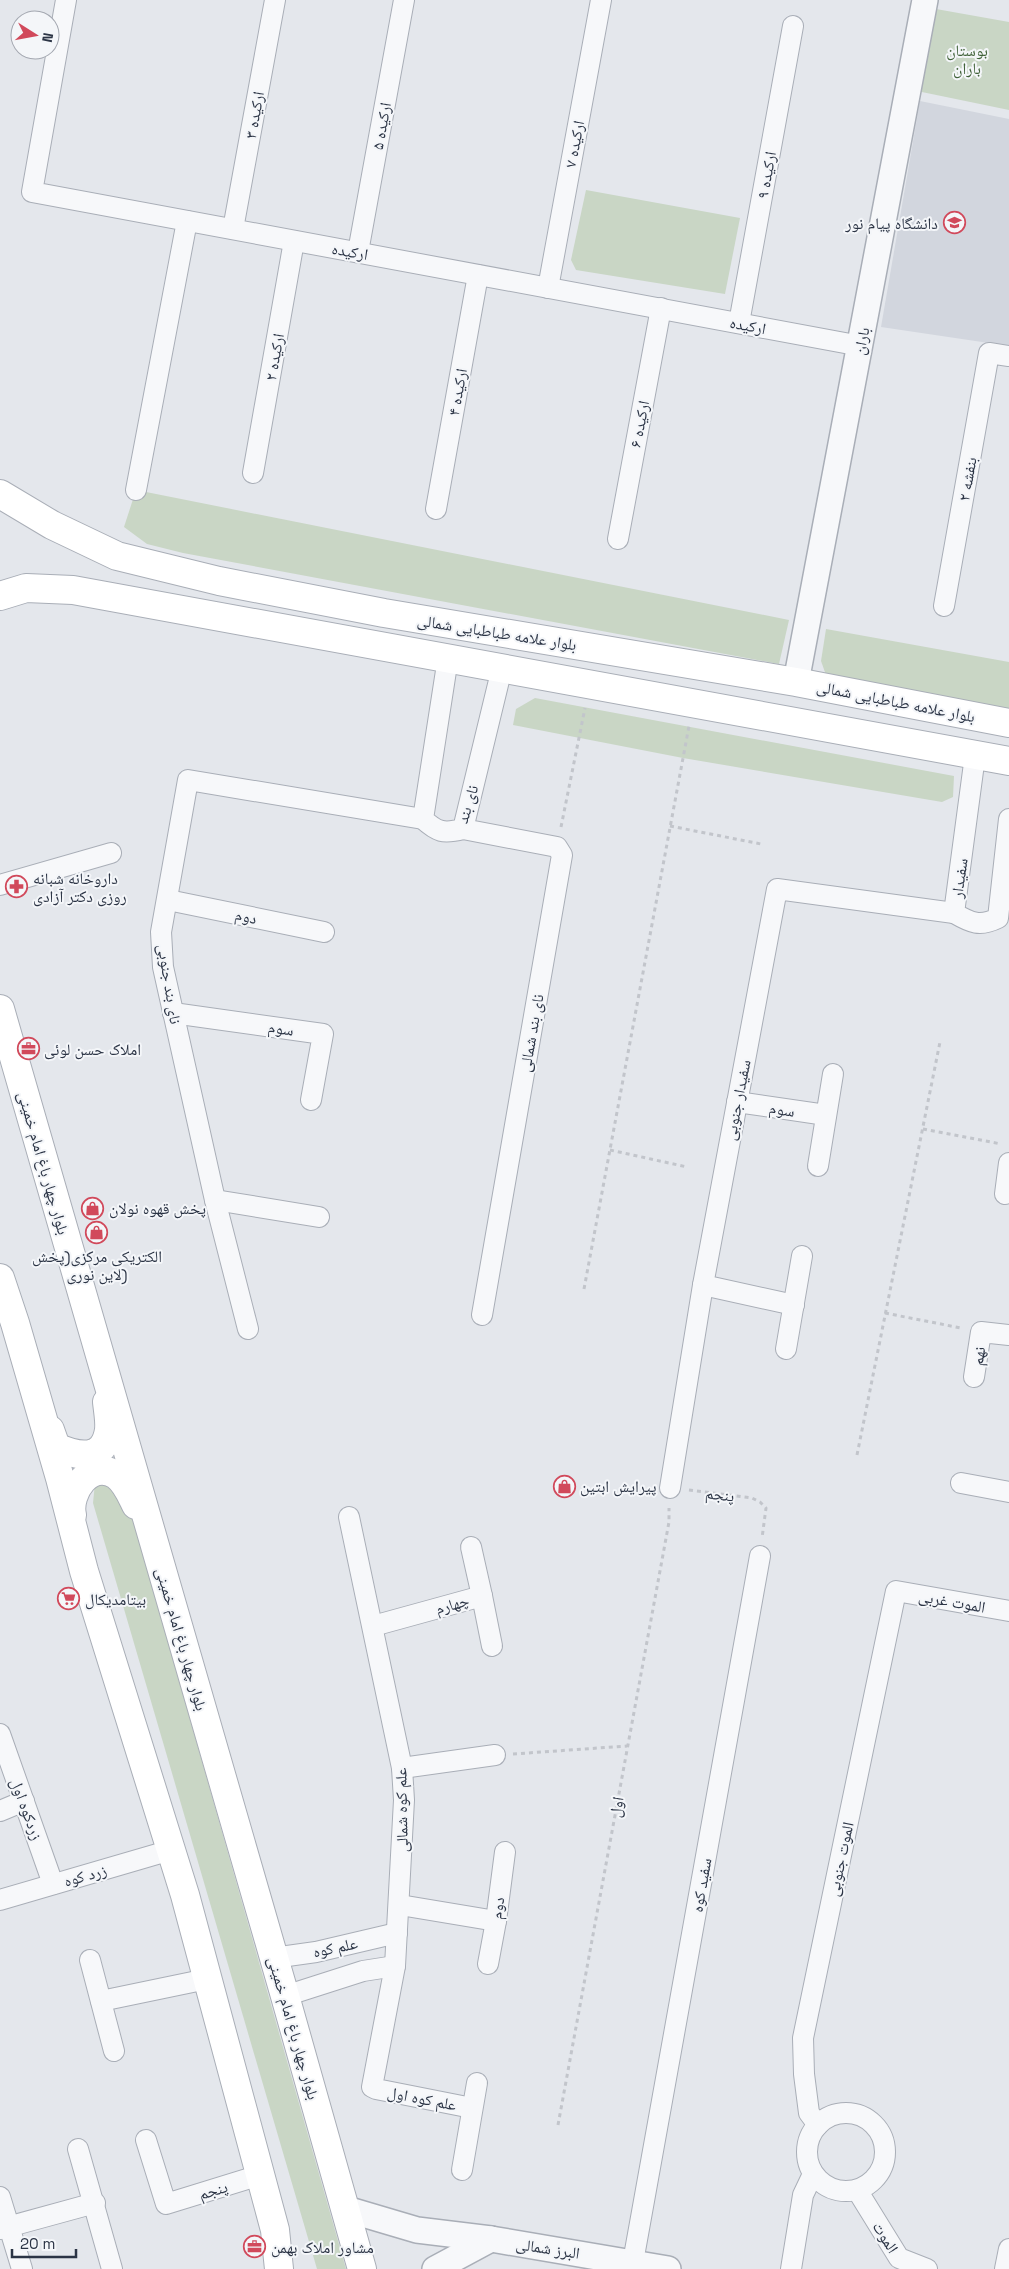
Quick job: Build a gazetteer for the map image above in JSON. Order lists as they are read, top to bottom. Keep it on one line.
{"streets":{"main road":["بلوار علامه طباطبایی شمالی","بلوار چهار باغ امام خمینی"],"street":["ارکیده ۳","ارکیده ۵","ارکیده ۷","ارکیده ۹","ارکیده","باران","ارکیده ۲","ارکیده ۴","ارکیده ۶","بنفشه ۲","نای بند","سفیدار","دوم","نای بند جنوبی","سوم","نای بند شمالی","سفیدار جنوبی","نهم","پنجم","الموت غربی","چهارم","زردکوه اول","علم کوه شمالی","الموت جنوبی","زرد کوه","سفید کوه","علم کوه","علم کوه اول","الموت","البرز شمالی"],"path":["اول"]},"crossings":[["ارکیده ۳","ارکیده"],["ارکیده ۵","ارکیده"],["ارکیده ۷","ارکیده"],["ارکیده ۹","ارکیده"],["ارکیده","باران"],["ارکیده","ارکیده ۲"],["ارکیده","ارکیده ۴"],["ارکیده","ارکیده ۶"],["باران","بلوار علامه طباطبایی شمالی"],["بلوار علامه طباطبایی شمالی","نای بند"],["بلوار علامه طباطبایی شمالی","سفیدار"],["نای بند","نای بند جنوبی"],["سفیدار","سفیدار جنوبی"],["دوم","نای بند جنوبی"],["نای بند جنوبی","سوم"],["سوم","سفیدار جنوبی"],["سفیدار جنوبی","پنجم"],["سفیدار جنوبی","اول"],["بلوار چهار باغ امام خمینی","علم کوه"],["بلوار چهار باغ امام خمینی","البرز شمالی"],["پنجم","اول"],["پنجم","سفید کوه"],["الموت غربی","الموت جنوبی"],["چهارم","علم کوه شمالی"],["زردکوه اول","زرد کوه"],["علم کوه شمالی","علم کوه"],["علم کوه شمالی","علم کوه اول"],["الموت جنوبی","الموت"],["سفید کوه","البرز شمالی"]],"parks":["بوستان باران"],"places":{"school or university":["دانشگاه پیام نور"],"pharmacy":["داروخانه شبانه روزی دکتر آزادی"],"office":["املاک حسن لوئی","مشاور املاک بهمن"],"shop":["پخش قهوه نولان","الکتریکی مرکزی(پخش لاین نوری)","پیرایش ابتین"],"supermarket":["بیتامدیکال"]},"scale_bar":"20 m","north":"right"}
